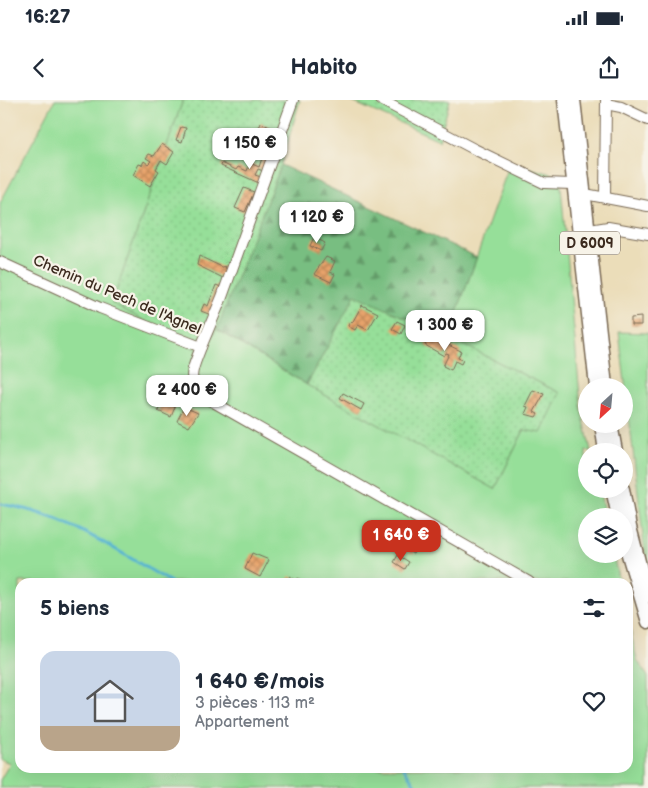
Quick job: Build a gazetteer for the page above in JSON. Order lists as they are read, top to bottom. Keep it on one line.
{"streets":{"main road":["D 6009"],"street":["Chemin du Pech de l'Agnel"]},"north":"bottom left","page":{"status":"16:27","header":"Habito","price":["1 150 €","1 120 €","1 300 €","2 400 €","1 640 €"],"heading":"5 biens","list":[{"name":"1 640 €/mois","note":"3 pièces · 113 m² · Appartement"}]}}
